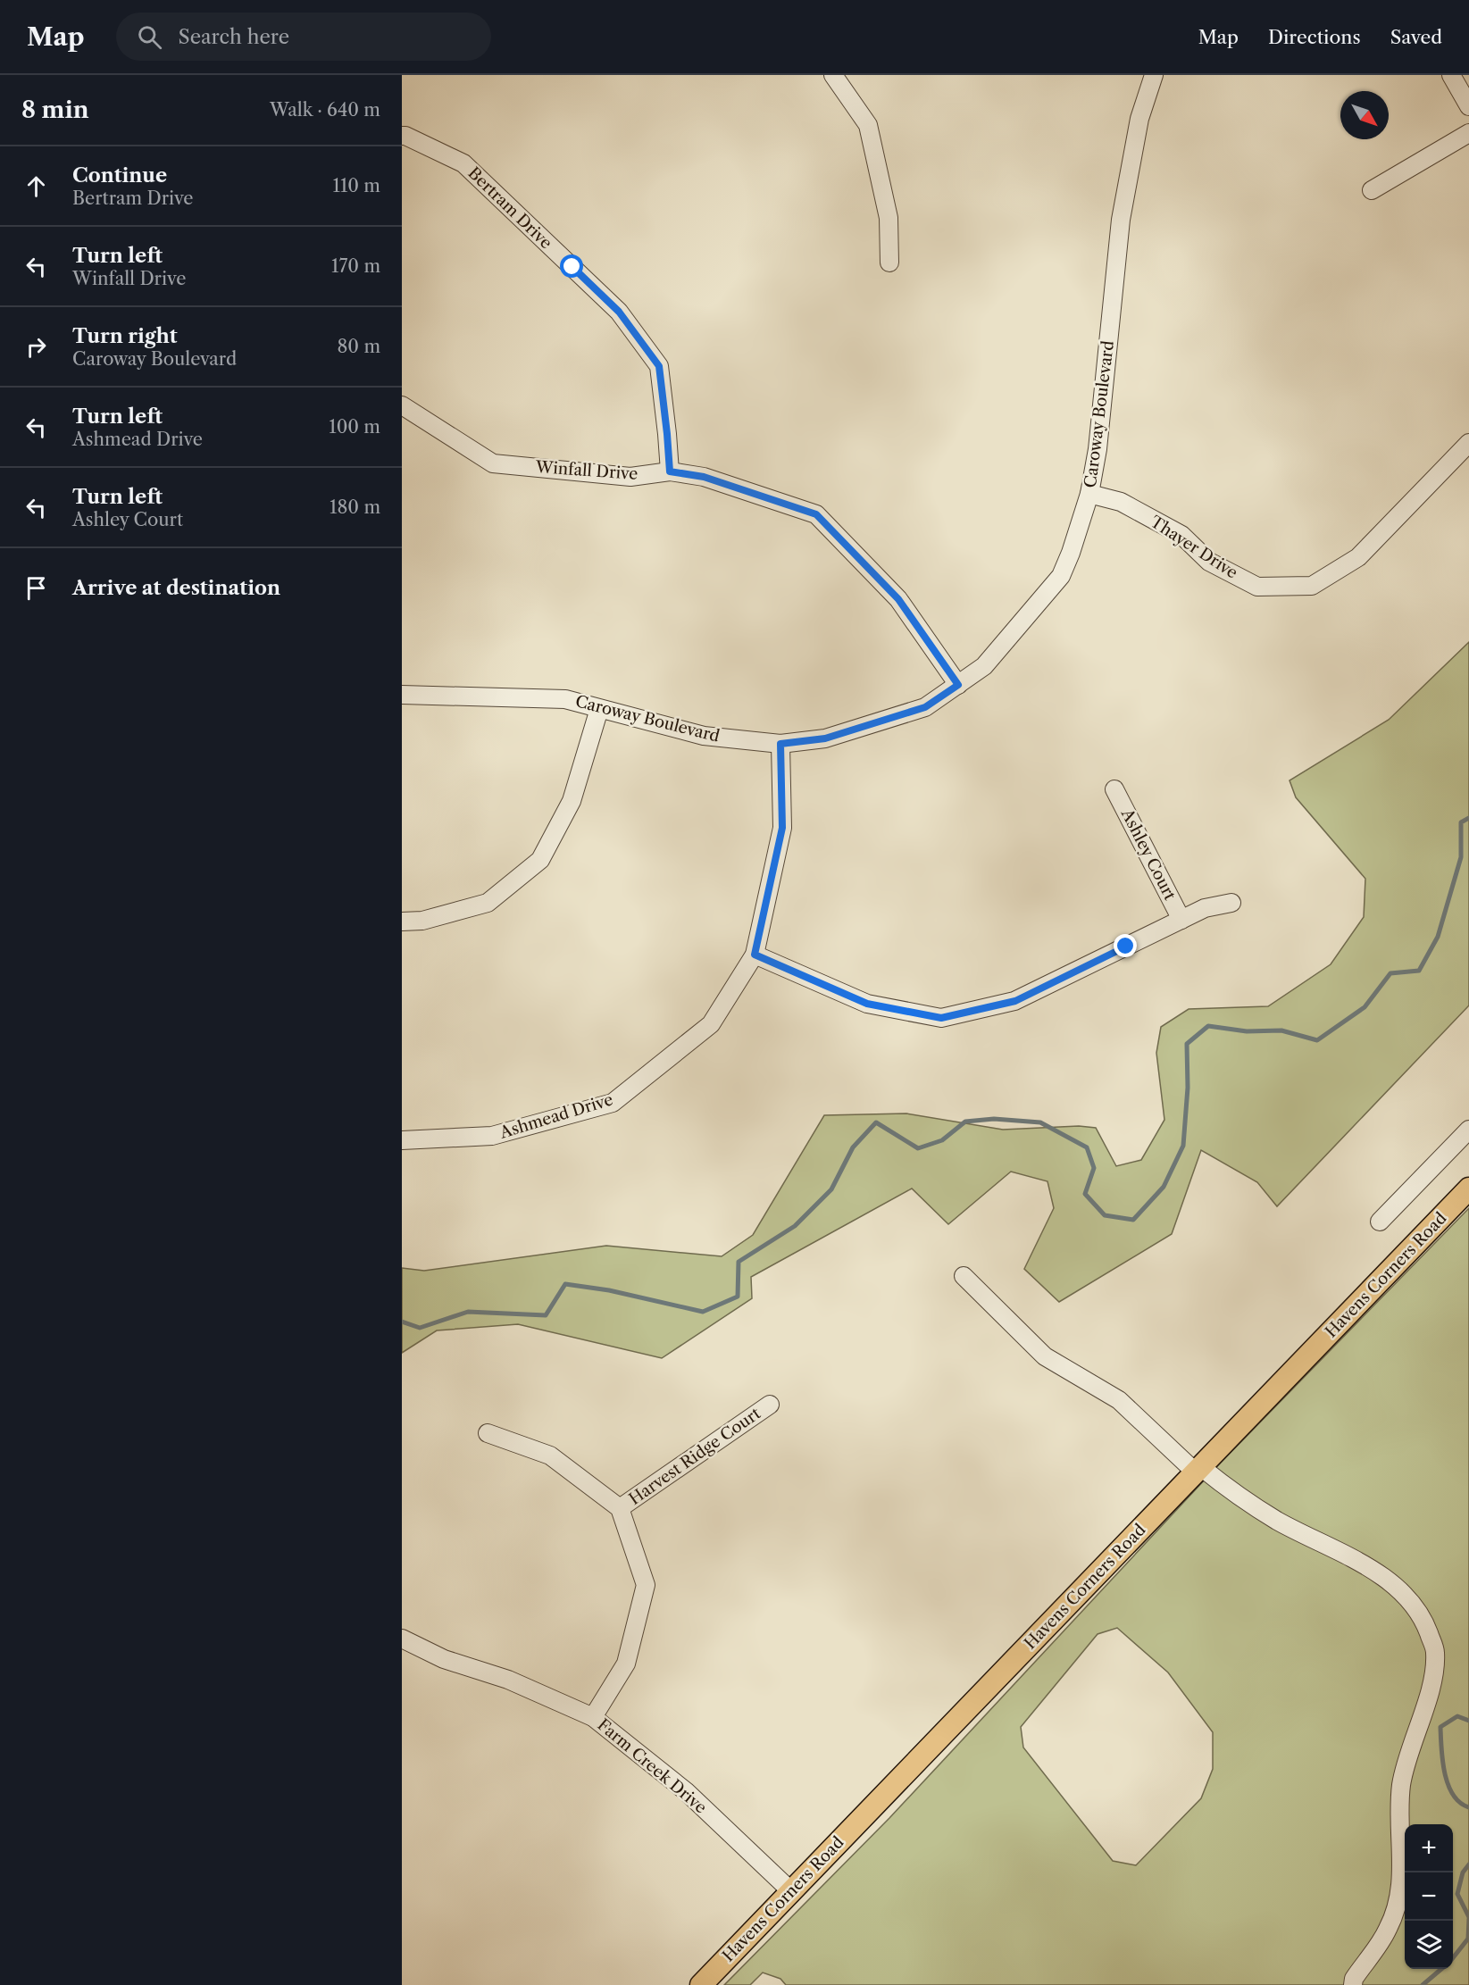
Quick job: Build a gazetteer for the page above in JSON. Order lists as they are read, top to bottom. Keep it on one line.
{"streets":{"main road":["Havens Corners Road"],"street":["Bertram Drive","Caroway Boulevard","Winfall Drive","Thayer Drive","Ashley Court","Ashmead Drive","Harvest Ridge Court","Farm Creek Drive"]},"crossings":[["Bertram Drive","Winfall Drive"],["Caroway Boulevard","Winfall Drive"],["Caroway Boulevard","Thayer Drive"],["Caroway Boulevard","Ashmead Drive"],["Ashley Court","Ashmead Drive"],["Havens Corners Road","Farm Creek Drive"]],"north":"bottom right","page":{"header":"Map","search":"Search here","nav":["Map","Directions","Saved"],"heading":["8 min","Walk · 640 m"],"list":[["Continue","Bertram Drive","110 m"],["Turn left","Winfall Drive","170 m"],["Turn right","Caroway Boulevard","80 m"],["Turn left","Ashmead Drive","100 m"],["Turn left","Ashley Court","180 m"],"Arrive at destination"],"map_buttons":["+","−"]}}
